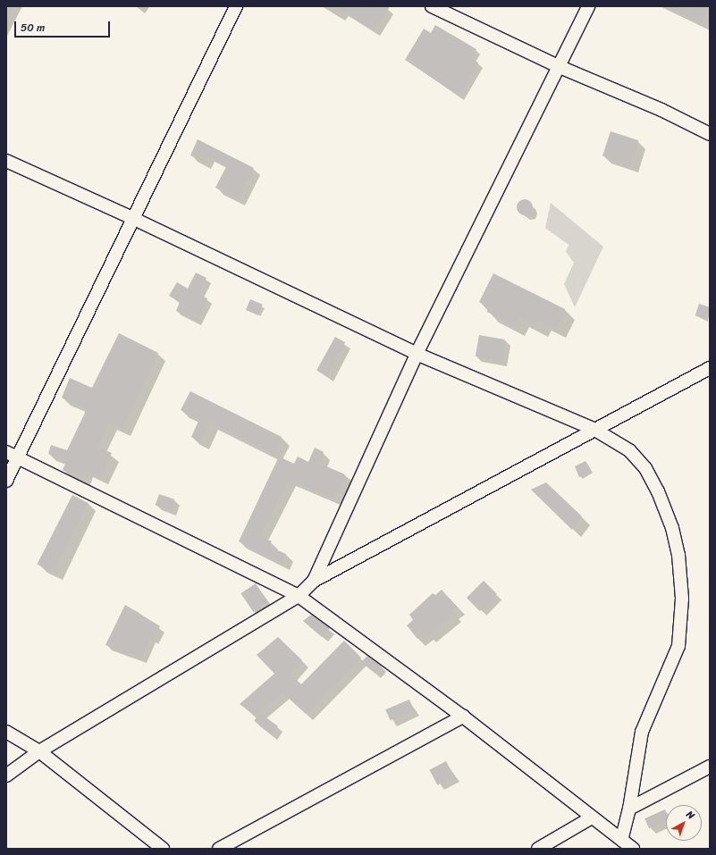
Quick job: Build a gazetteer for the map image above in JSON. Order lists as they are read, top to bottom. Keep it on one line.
{"scale_bar":"50 m","north":"top right"}
